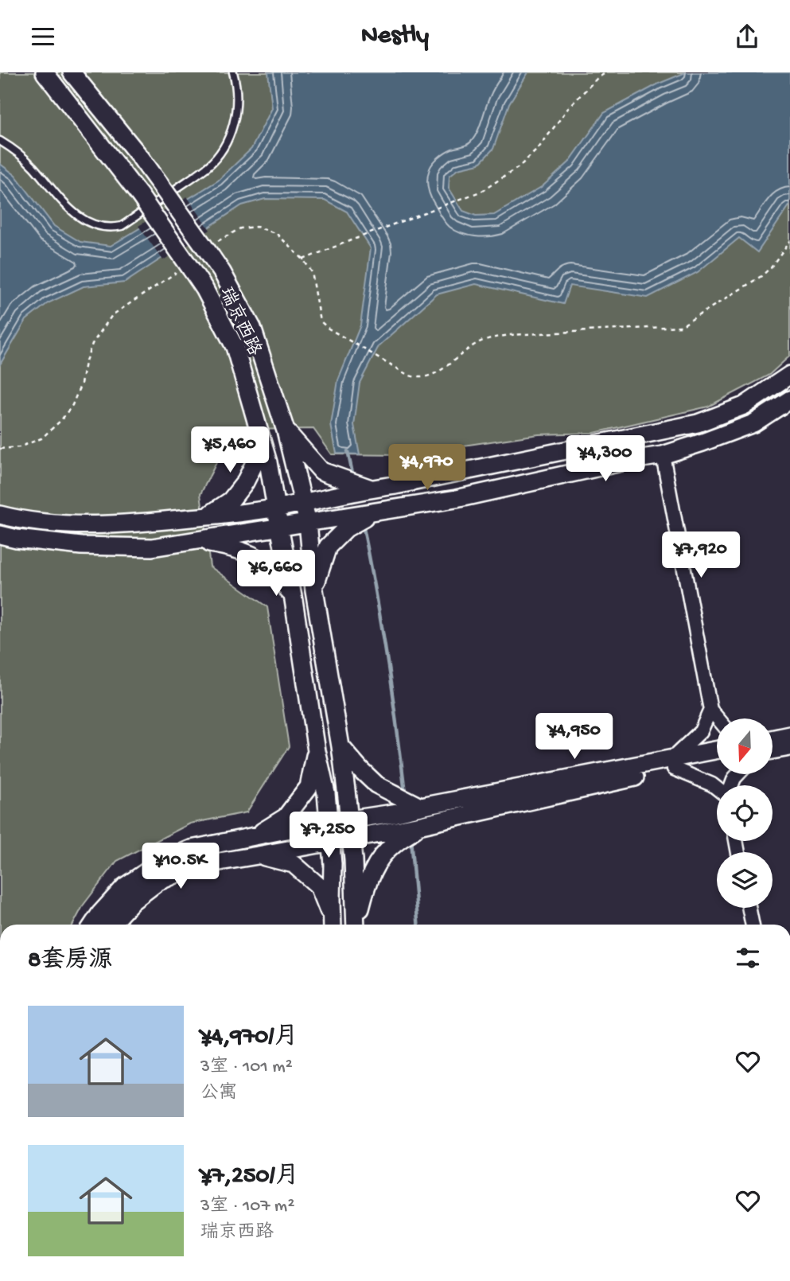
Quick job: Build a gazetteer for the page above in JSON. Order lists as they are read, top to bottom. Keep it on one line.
{"streets":{"street":["瑞京西路"]},"north":"bottom","page":{"header":"Nestly","price":["¥5,460","¥4,300","¥4,970","¥7,920","¥6,660","¥4,950","¥7,250","¥10.5K"],"heading":"8套房源","list":[{"name":"¥4,970/月","note":"3室 · 101 m² · 公寓"},{"name":"¥7,250/月","note":"3室 · 107 m² · 瑞京西路"}]}}
